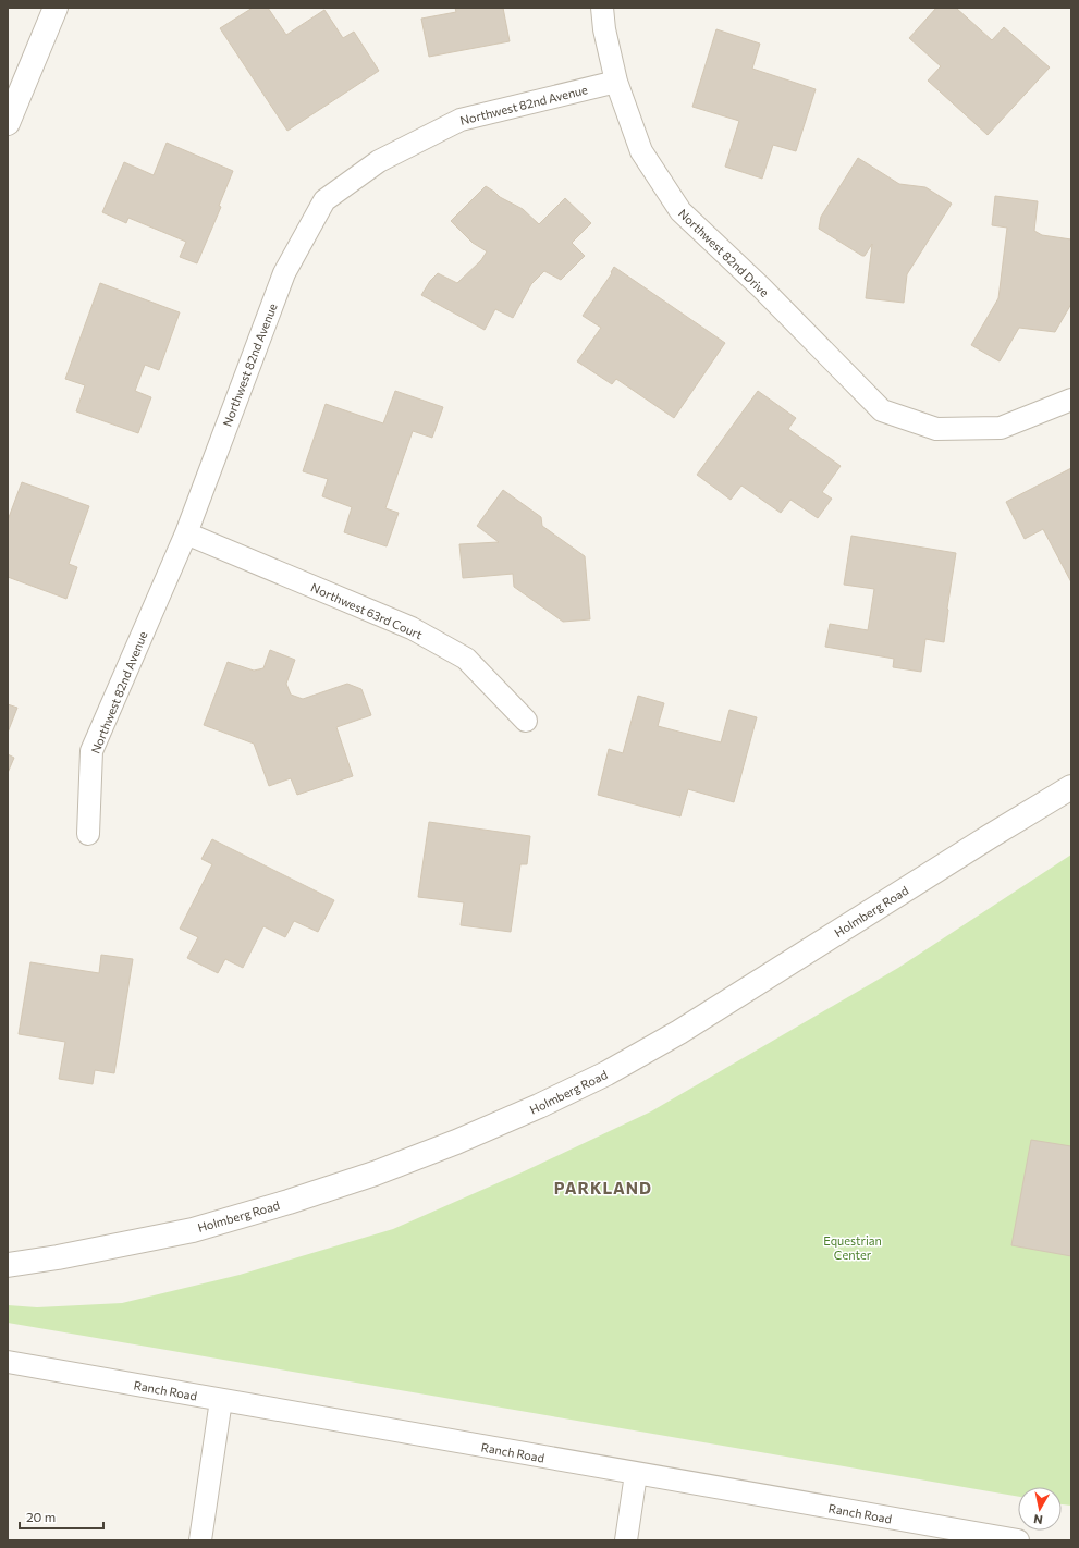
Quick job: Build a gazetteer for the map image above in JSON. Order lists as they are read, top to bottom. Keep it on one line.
{"streets":{"street":["Northwest 82nd Avenue","Northwest 82nd Drive","Northwest 63rd Court","Holmberg Road","Ranch Road"]},"crossings":[["Northwest 82nd Avenue","Northwest 82nd Drive"],["Northwest 82nd Avenue","Northwest 63rd Court"]],"districts":["PARKLAND"],"parks":["Equestrian Center"],"scale_bar":"20 m","north":"bottom"}
